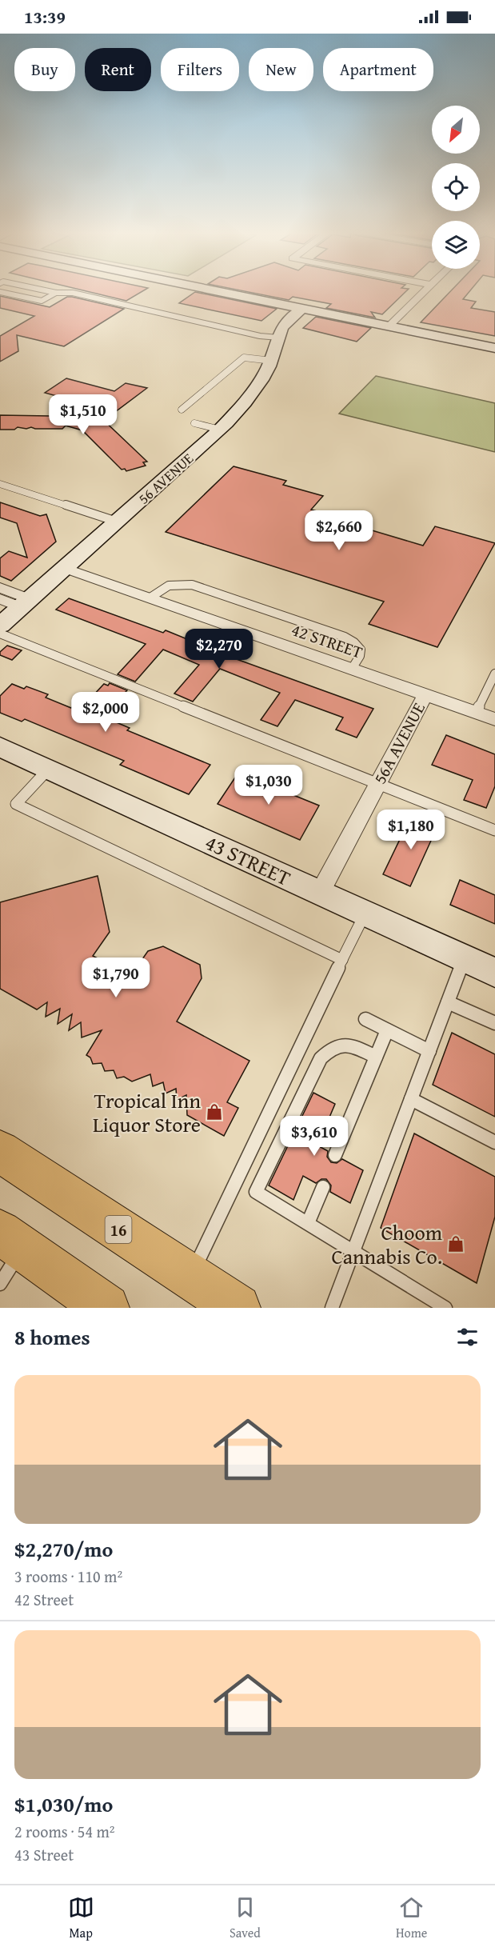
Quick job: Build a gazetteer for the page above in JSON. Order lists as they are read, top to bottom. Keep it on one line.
{"streets":{"highway":["16"],"street":["56 AVENUE","42 STREET","56A AVENUE","43 STREET"]},"crossings":[["56 AVENUE","42 STREET"],["42 STREET","56A AVENUE"],["56A AVENUE","43 STREET"]],"places":{"shop":["Tropical Inn Liquor Store","Choom Cannabis Co."]},"north":"bottom left","page":{"status":"13:39","chip":["Buy","Rent","Filters","New","Apartment"],"price":["$1,510","$2,660","$2,270","$2,000","$1,030","$1,180","$1,790","$3,610"],"heading":"8 homes","list":[{"name":"$2,270/mo","note":"3 rooms · 110 m² · 42 Street"},{"name":"$1,030/mo","note":"2 rooms · 54 m² · 43 Street"}],"tabs":["Map","Saved","Home"]}}
